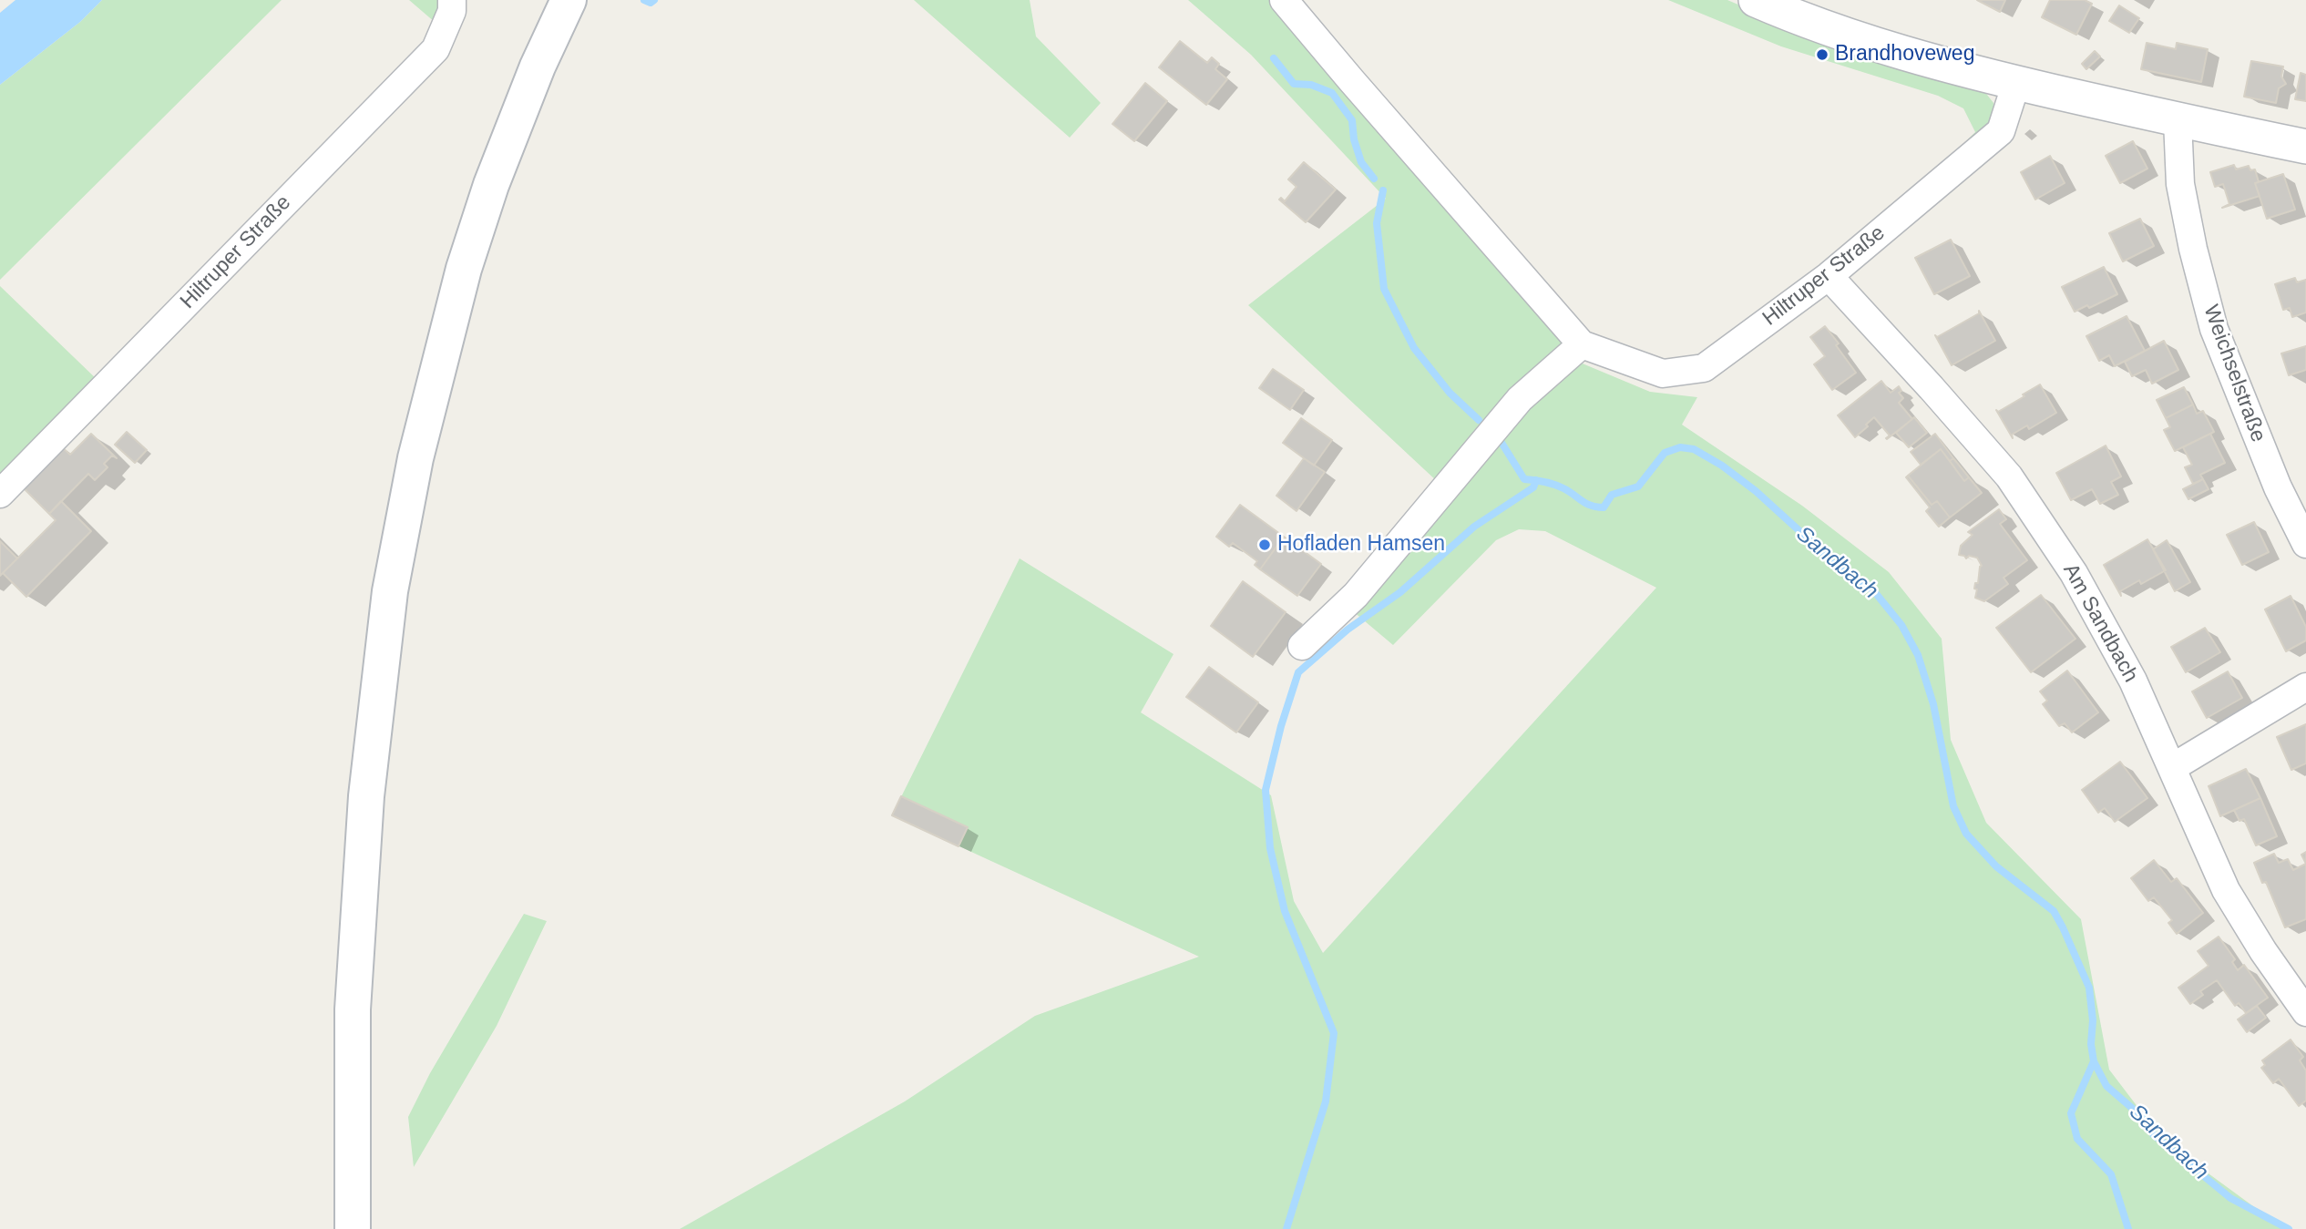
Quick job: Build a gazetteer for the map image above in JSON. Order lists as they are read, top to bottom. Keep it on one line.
{"streets":{"street":["Hiltruper Straße","Weichselstraße","Am Sandbach"]},"crossings":[["Hiltruper Straße","Am Sandbach"]],"water":["Sandbach"],"places":["Brandhoveweg","Hofladen Hamsen"]}
